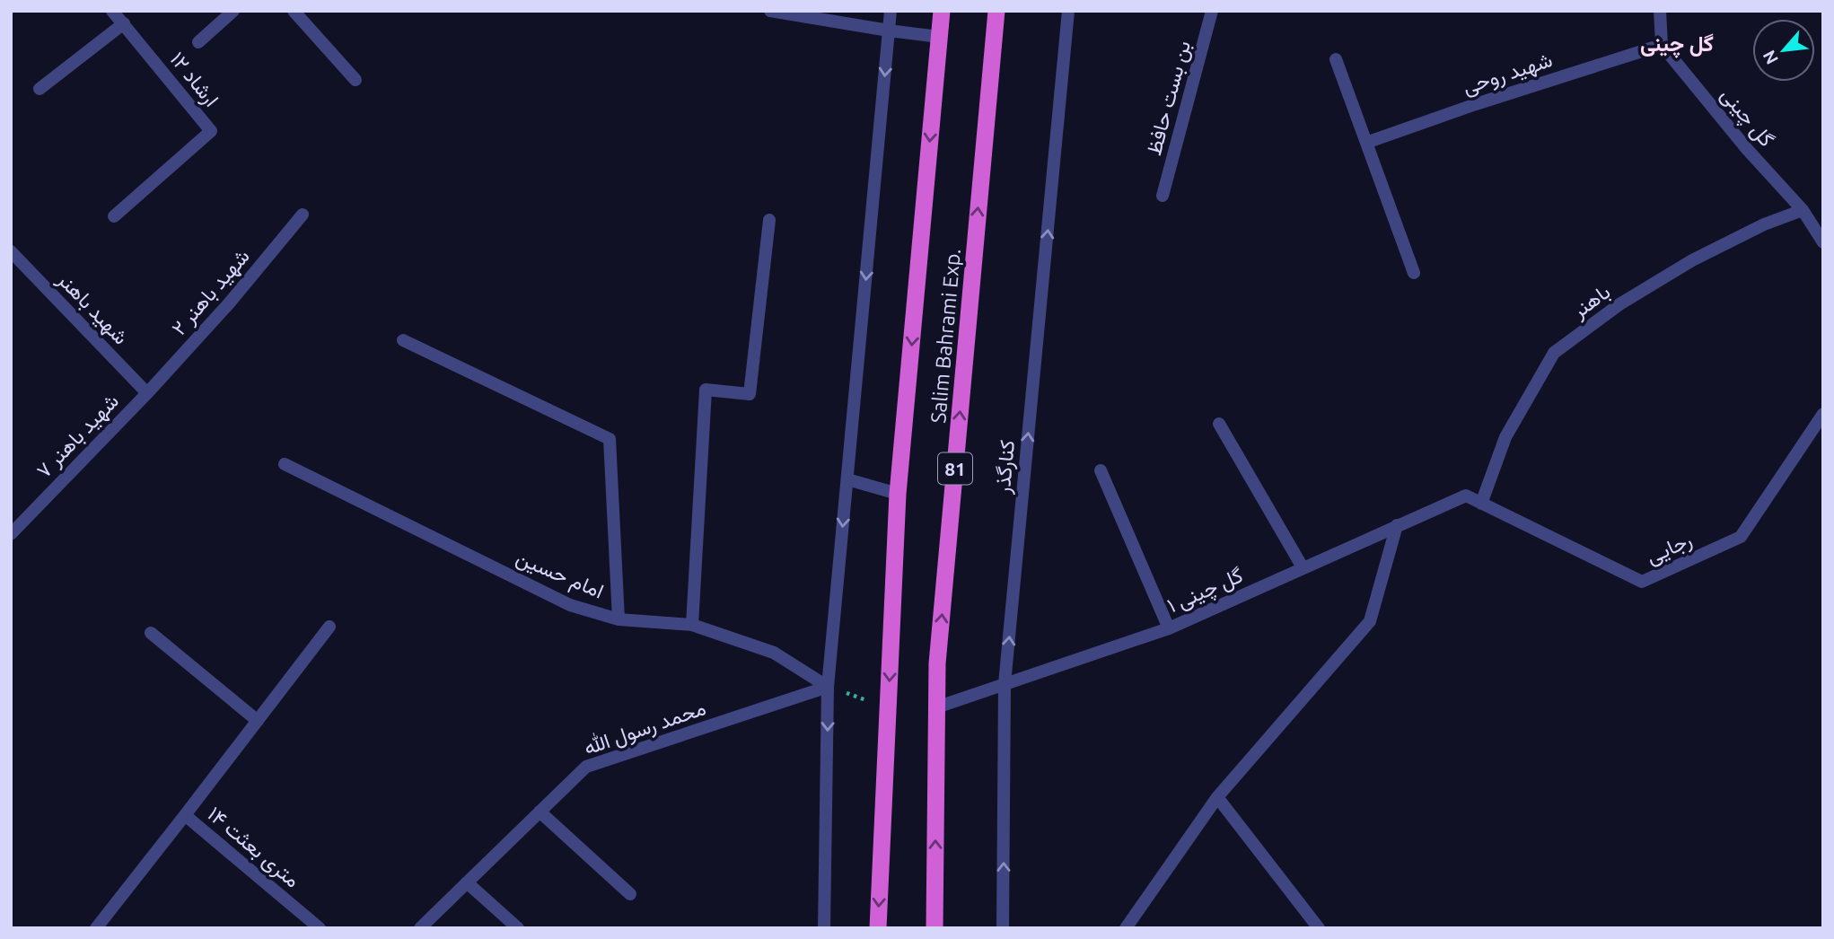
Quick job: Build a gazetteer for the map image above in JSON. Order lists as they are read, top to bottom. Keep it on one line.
{"streets":{"highway":["Salim Bahrami Exp.","81"],"street":["شهید روحی","ارشاد ۱۲","بن بست حافظ","گل چینی","شهید باهنر ۲","باهنر","شهید باهنر","شهید باهنر ۷","کنارگذر","رجایی","امام حسین","گل چینی ۱","محمد رسول الله","۱۴ متری بعثت"]},"crossings":[["شهید روحی","گل چینی"],["گل چینی","باهنر"],["شهید باهنر ۲","شهید باهنر"],["شهید باهنر ۲","شهید باهنر ۷"],["باهنر","رجایی"],["باهنر","گل چینی ۱"],["شهید باهنر","شهید باهنر ۷"],["Salim Bahrami Exp.","گل چینی ۱"],["کنارگذر","گل چینی ۱"],["رجایی","گل چینی ۱"],["امام حسین","محمد رسول الله"]],"one_way":["کنارگذر"],"districts":["گل چینی"],"north":"bottom left"}
